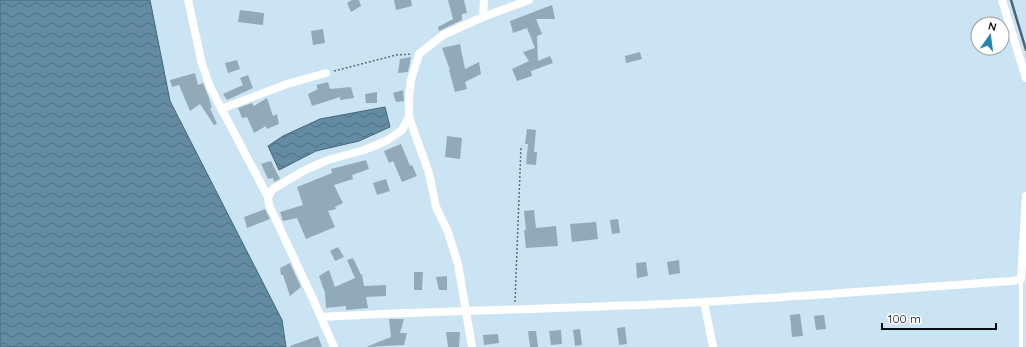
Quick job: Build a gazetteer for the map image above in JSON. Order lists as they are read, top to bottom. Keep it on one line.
{"scale_bar":"100 m","north":"top"}
